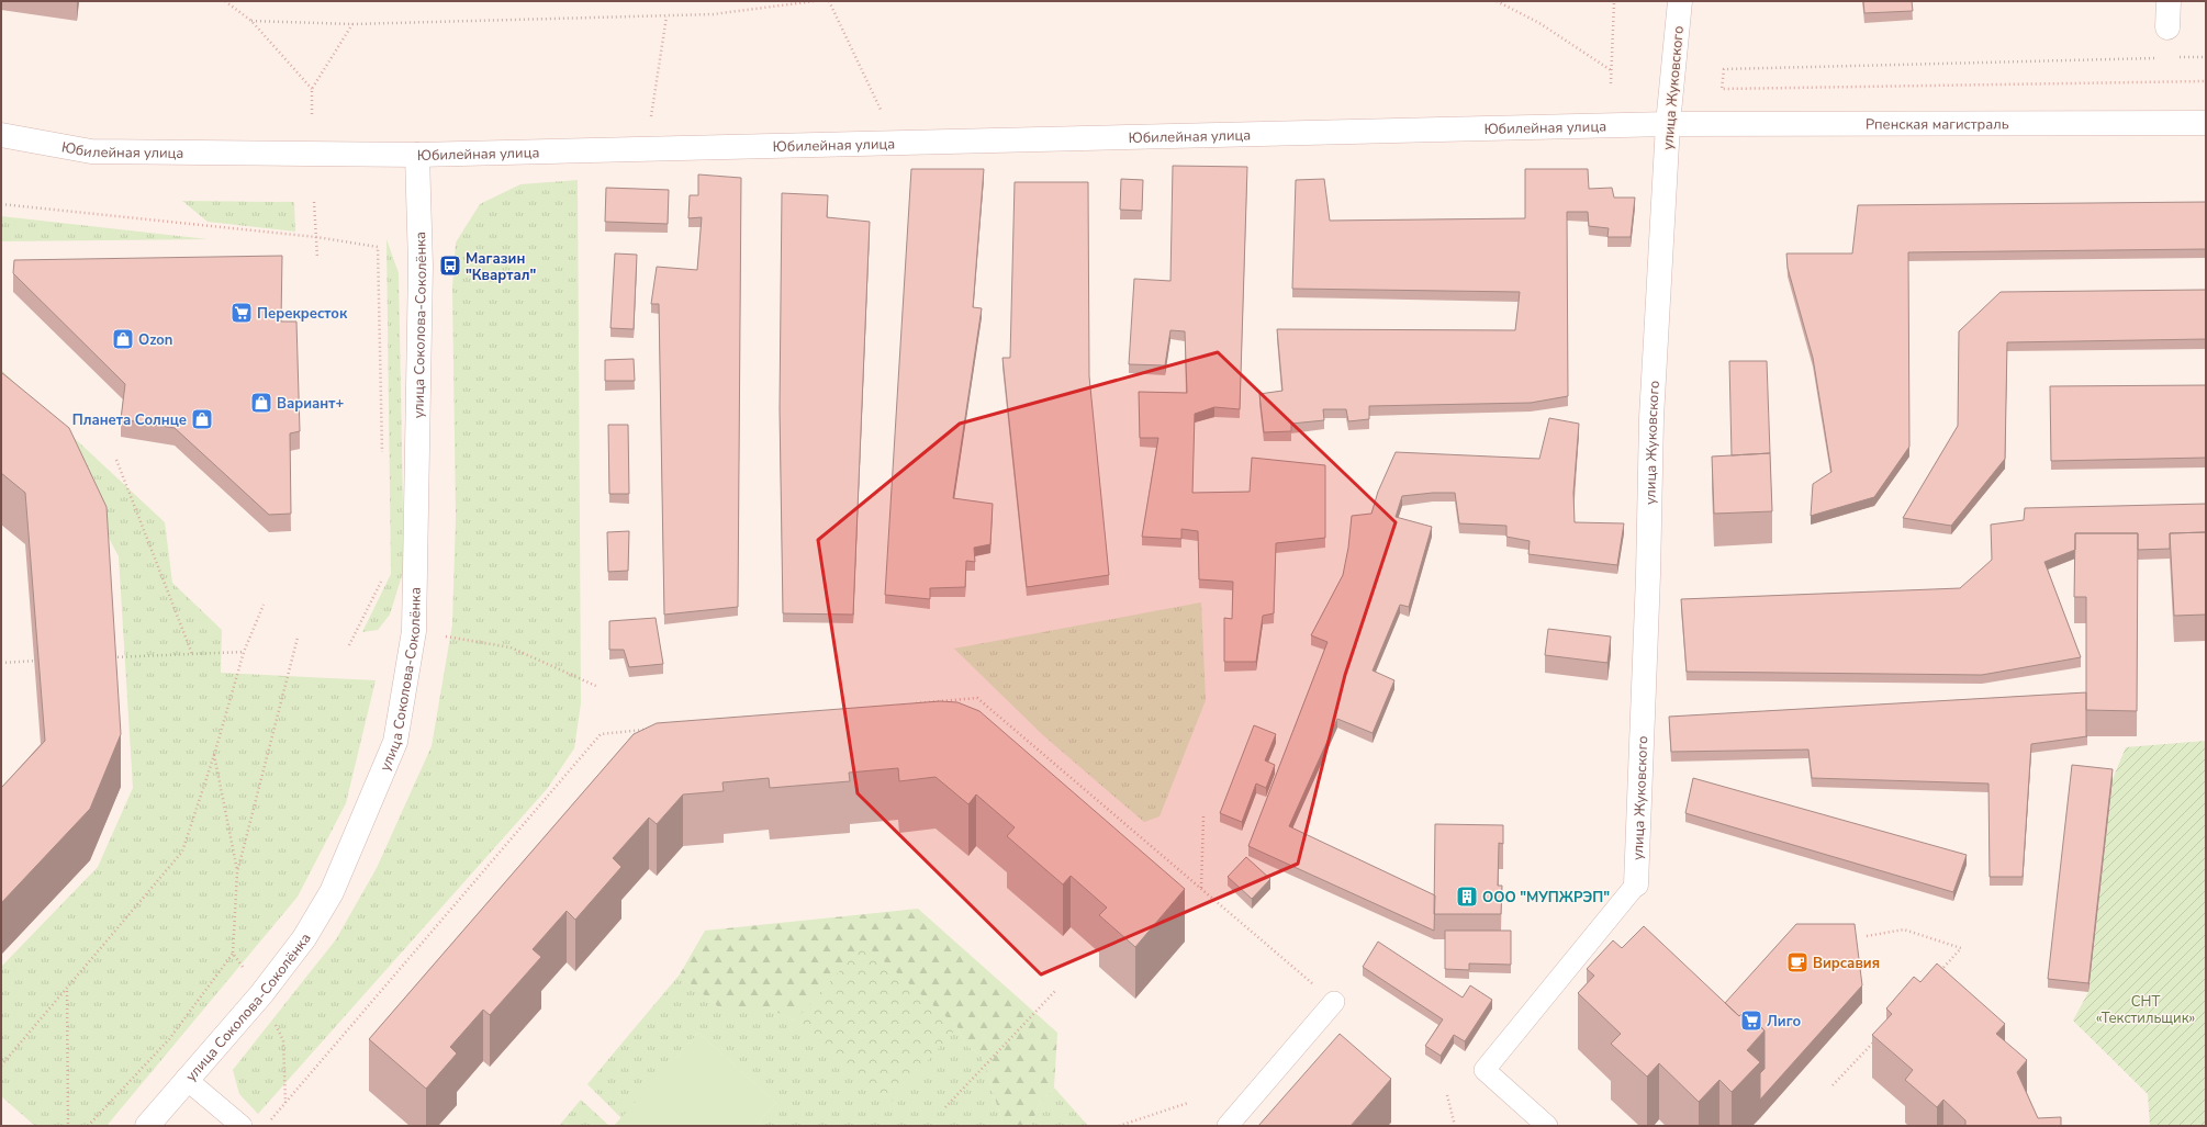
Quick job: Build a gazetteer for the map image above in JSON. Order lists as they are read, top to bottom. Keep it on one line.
{"streets":{"main road":["улица Жуковского","Рпенская магистраль","Юбилейная улица","улица Соколова-Соколёнка"]},"crossings":[["улица Жуковского","Рпенская магистраль"],["улица Жуковского","Юбилейная улица"],["Рпенская магистраль","Юбилейная улица"],["Юбилейная улица","улица Соколова-Соколёнка"]],"parks":["СНТ «Текстильщик»"],"places":{"bus stop":["Магазин \"Квартал\""],"supermarket":["Перекресток","Лиго"],"shop":["Ozon","Вариант+","Планета Солнце"],"building":["ООО \"МУПЖРЭП\""],"cafe":["Вирсавия"]}}
